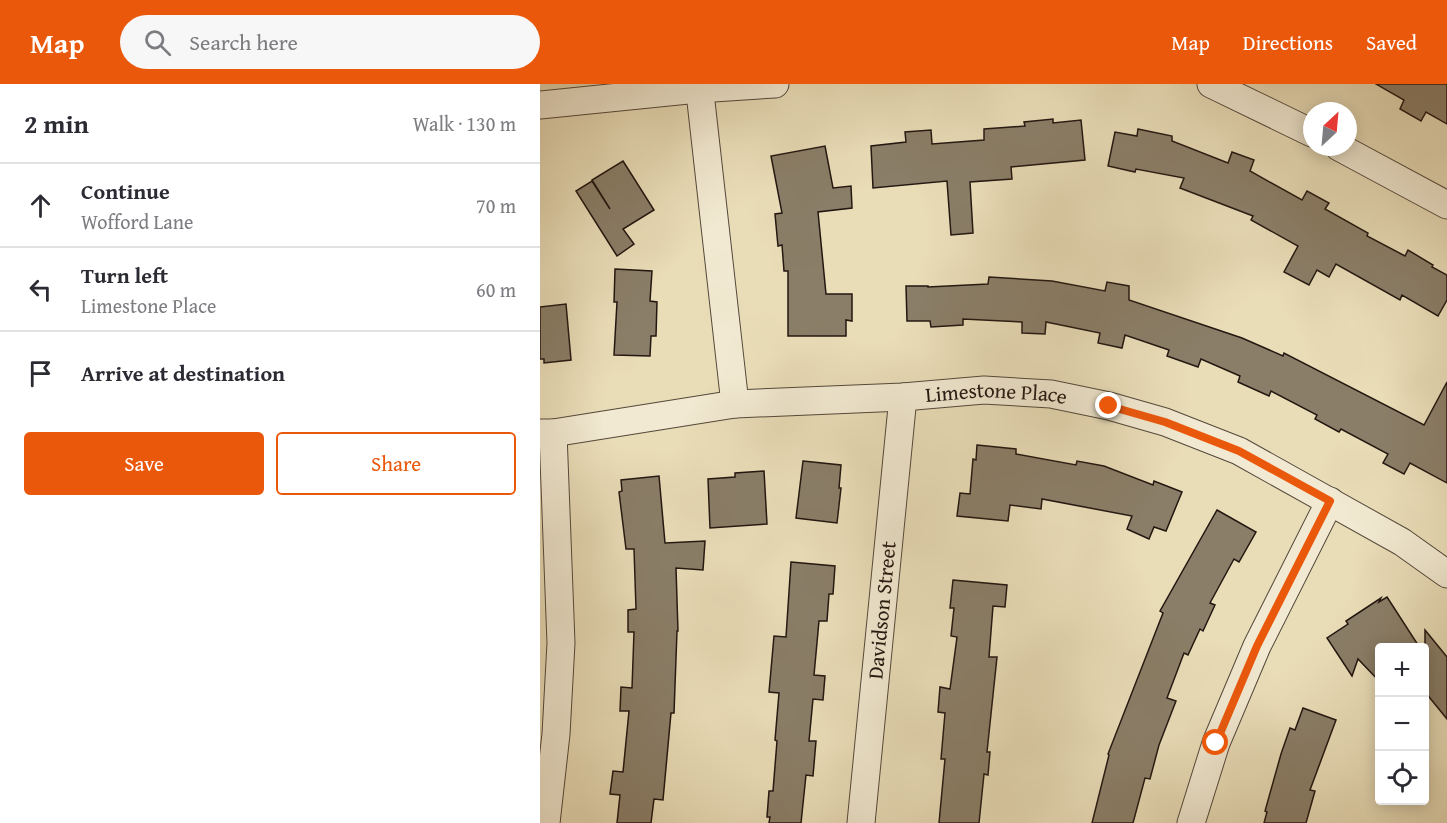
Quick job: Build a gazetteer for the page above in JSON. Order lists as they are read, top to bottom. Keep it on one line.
{"streets":{"street":["Limestone Place","Davidson Street"]},"crossings":[["Limestone Place","Davidson Street"]],"north":"top right","page":{"header":"Map","search":"Search here","nav":["Map","Directions","Saved"],"heading":["2 min","Walk · 130 m"],"list":[["Continue","Wofford Lane","70 m"],["Turn left","Limestone Place","60 m"],"Arrive at destination"],"buttons":["Save","Share"],"map_buttons":["+","−"]}}
